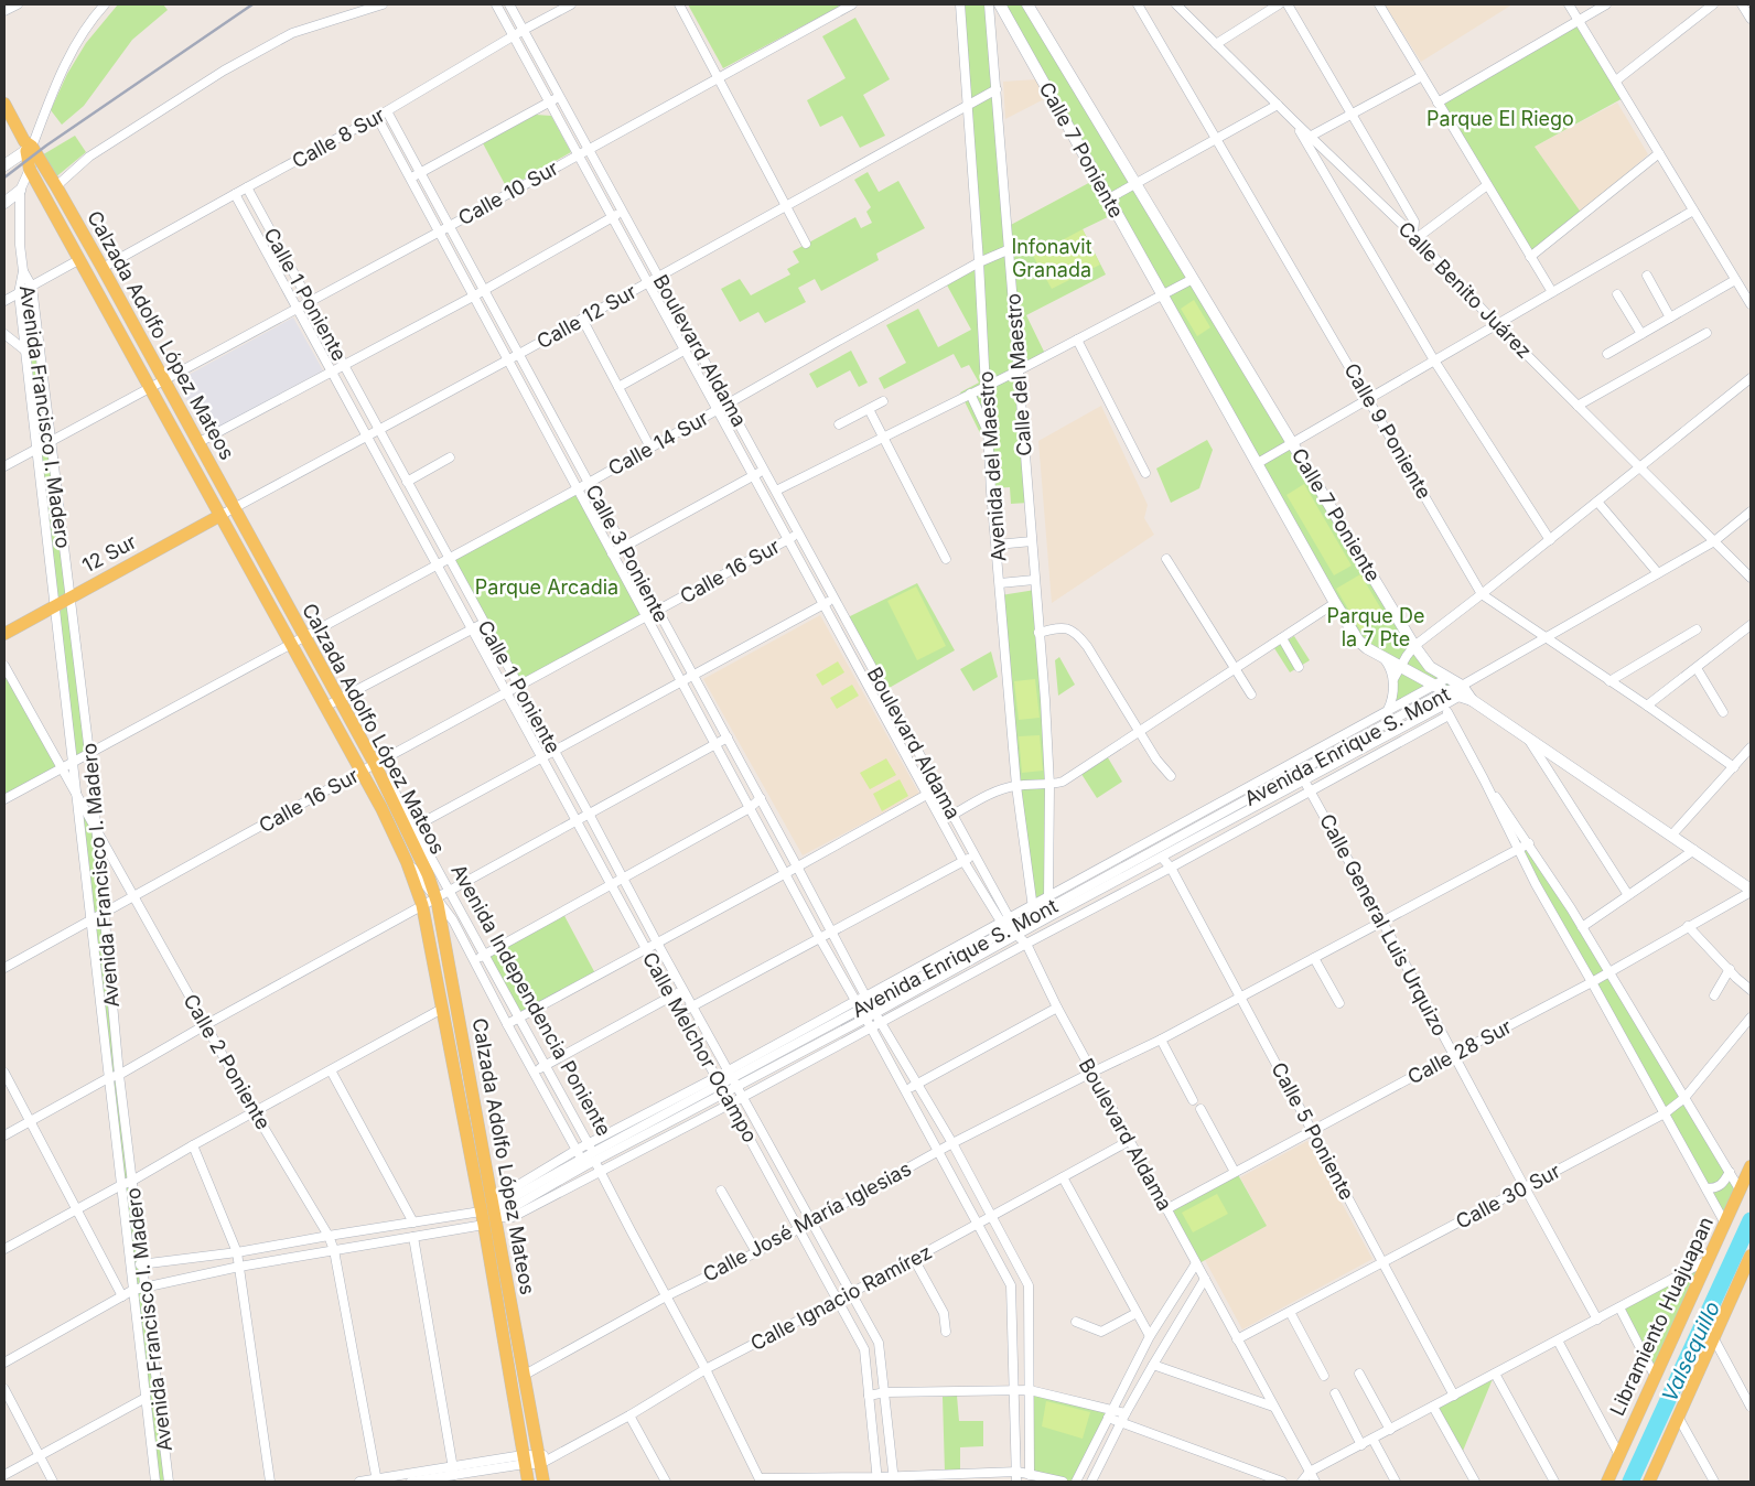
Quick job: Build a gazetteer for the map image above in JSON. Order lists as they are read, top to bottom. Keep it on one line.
{"streets":{"main road":["Calle 7 Poniente","Calzada Adolfo López Mateos","12 Sur","Libramiento Huajuapan"],"street":["Calle 8 Sur","Calle 10 Sur","Calle Benito Juárez","Calle 1 Poniente","Calle 12 Sur","Boulevard Aldama","Calle del Maestro","Avenida Francisco I. Madero","Calle 9 Poniente","Calle 14 Sur","Avenida del Maestro","Calle 3 Poniente","Calle 16 Sur","Avenida Enrique S. Mont","Calle General Luis Urquizo","Avenida Independencia Poniente","Calle Melchor Ocampo","Calle 28 Sur","Calle 2 Poniente","Calle 5 Poniente","Calle 30 Sur","Calle José María Iglesias","Calle Ignacio Ramírez"]},"crossings":[["Calle 8 Sur","Calle 1 Poniente"],["Calle 8 Sur","Calzada Adolfo López Mateos"],["Calle 8 Sur","Boulevard Aldama"],["Calle 8 Sur","Calle 3 Poniente"],["Calle 7 Poniente","Avenida Enrique S. Mont"],["Calle 7 Poniente","Calle 28 Sur"],["Calle 10 Sur","Calle 1 Poniente"],["Calle 10 Sur","Calzada Adolfo López Mateos"],["Calle 10 Sur","Boulevard Aldama"],["Calle 10 Sur","Avenida Francisco I. Madero"],["Calle 10 Sur","Calle 3 Poniente"],["Calle Benito Juárez","Avenida Enrique S. Mont"],["Calle 1 Poniente","Calle 12 Sur"],["Calle 1 Poniente","Calle 14 Sur"],["Calle 1 Poniente","Calle 16 Sur"],["Calle 1 Poniente","Calle Melchor Ocampo"],["Calle 12 Sur","Calzada Adolfo López Mateos"],["Calle 12 Sur","Boulevard Aldama"],["Calle 12 Sur","Calle del Maestro"],["Calle 12 Sur","Avenida del Maestro"],["Calle 12 Sur","12 Sur"],["Calle 12 Sur","Calle 3 Poniente"],["Calzada Adolfo López Mateos","Avenida Francisco I. Madero"],["Calzada Adolfo López Mateos","Calle 14 Sur"],["Calzada Adolfo López Mateos","12 Sur"],["Calzada Adolfo López Mateos","Calle 16 Sur"],["Calzada Adolfo López Mateos","Avenida Enrique S. Mont"],["Calzada Adolfo López Mateos","Avenida Independencia Poniente"],["Calzada Adolfo López Mateos","Calle José María Iglesias"],["Calzada Adolfo López Mateos","Calle Ignacio Ramírez"],["Boulevard Aldama","Calle 14 Sur"],["Boulevard Aldama","Avenida del Maestro"],["Boulevard Aldama","Calle 16 Sur"],["Boulevard Aldama","Avenida Enrique S. Mont"],["Boulevard Aldama","Calle 28 Sur"],["Boulevard Aldama","Calle 30 Sur"],["Boulevard Aldama","Calle José María Iglesias"],["Boulevard Aldama","Calle Ignacio Ramírez"],["Calle del Maestro","Calle 14 Sur"],["Calle del Maestro","Avenida Enrique S. Mont"],["Avenida Francisco I. Madero","Calle 14 Sur"],["Avenida Francisco I. Madero","12 Sur"],["Avenida Francisco I. Madero","Calle 16 Sur"],["Avenida Francisco I. Madero","Calle 2 Poniente"],["Calle 9 Poniente","Avenida Enrique S. Mont"],["Calle 14 Sur","Avenida del Maestro"],["Calle 14 Sur","Calle 3 Poniente"],["Calle 14 Sur","Calle 2 Poniente"],["Avenida del Maestro","Avenida Enrique S. Mont"],["Calle 3 Poniente","Calle 16 Sur"],["Calle 3 Poniente","Avenida Enrique S. Mont"],["Calle 3 Poniente","Calle José María Iglesias"],["Calle 3 Poniente","Calle Ignacio Ramírez"],["Calle 16 Sur","Avenida Independencia Poniente"],["Calle 16 Sur","Calle Melchor Ocampo"],["Calle 16 Sur","Calle 2 Poniente"],["Avenida Enrique S. Mont","Calle General Luis Urquizo"],["Avenida Enrique S. Mont","Avenida Independencia Poniente"],["Avenida Enrique S. Mont","Calle Melchor Ocampo"],["Avenida Enrique S. Mont","Calle 5 Poniente"],["Calle General Luis Urquizo","Calle 28 Sur"],["Calle General Luis Urquizo","Calle 30 Sur"],["Calle General Luis Urquizo","Calle José María Iglesias"],["Avenida Independencia Poniente","Calle José María Iglesias"],["Avenida Independencia Poniente","Calle Ignacio Ramírez"],["Calle Melchor Ocampo","Calle José María Iglesias"],["Calle Melchor Ocampo","Calle Ignacio Ramírez"],["Calle 28 Sur","Calle 5 Poniente"],["Calle 5 Poniente","Calle 30 Sur"],["Calle 5 Poniente","Calle José María Iglesias"]],"water":["Valsequillo"],"parks":["Parque El Riego","Infonavit Granada","Parque Arcadia","Parque De la 7 Pte"]}
